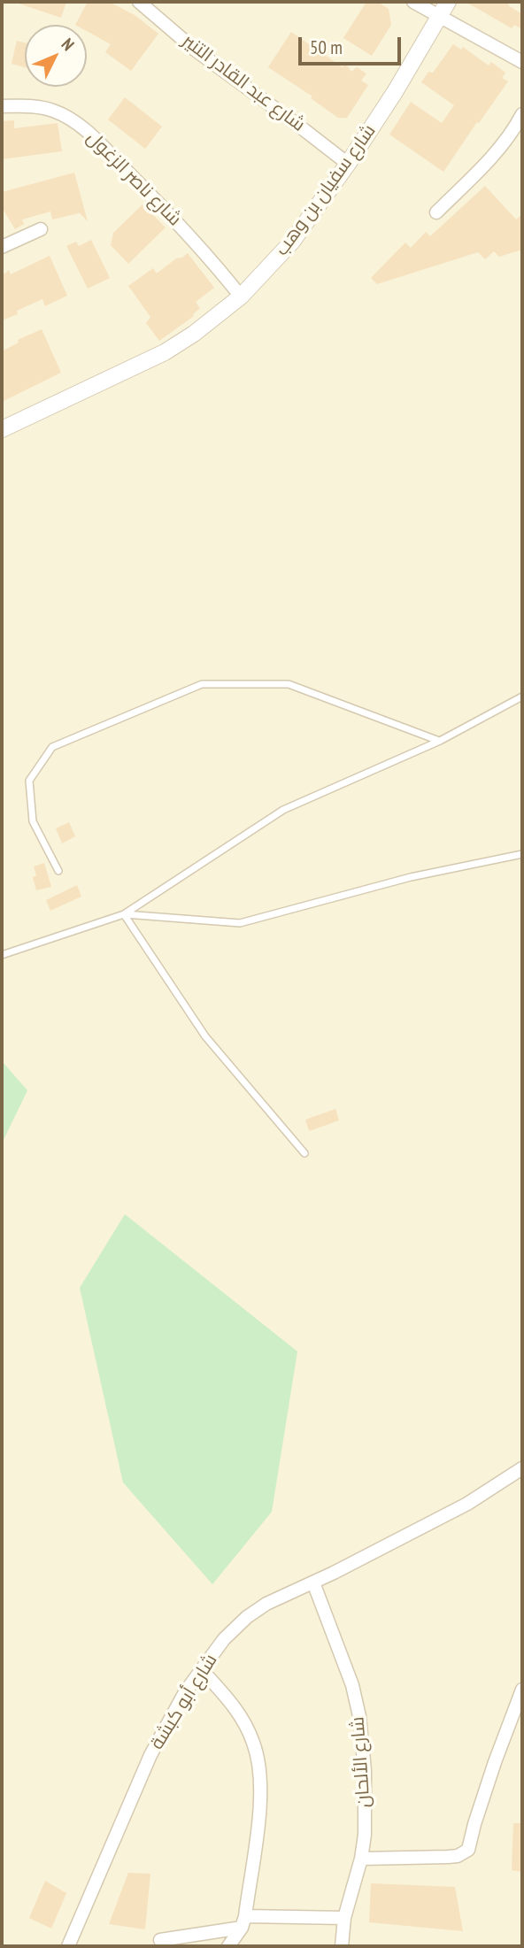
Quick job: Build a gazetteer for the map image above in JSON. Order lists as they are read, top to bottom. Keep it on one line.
{"streets":{"street":["شارع عبد القادر التنير","شارع ناصر الزغول","شارع سفيان بن وهب","شارع أبو كبشة","شارع الألحان"]},"crossings":[["شارع عبد القادر التنير","شارع سفيان بن وهب"],["شارع ناصر الزغول","شارع سفيان بن وهب"],["شارع أبو كبشة","شارع الألحان"]],"scale_bar":"50 m","north":"top right"}
